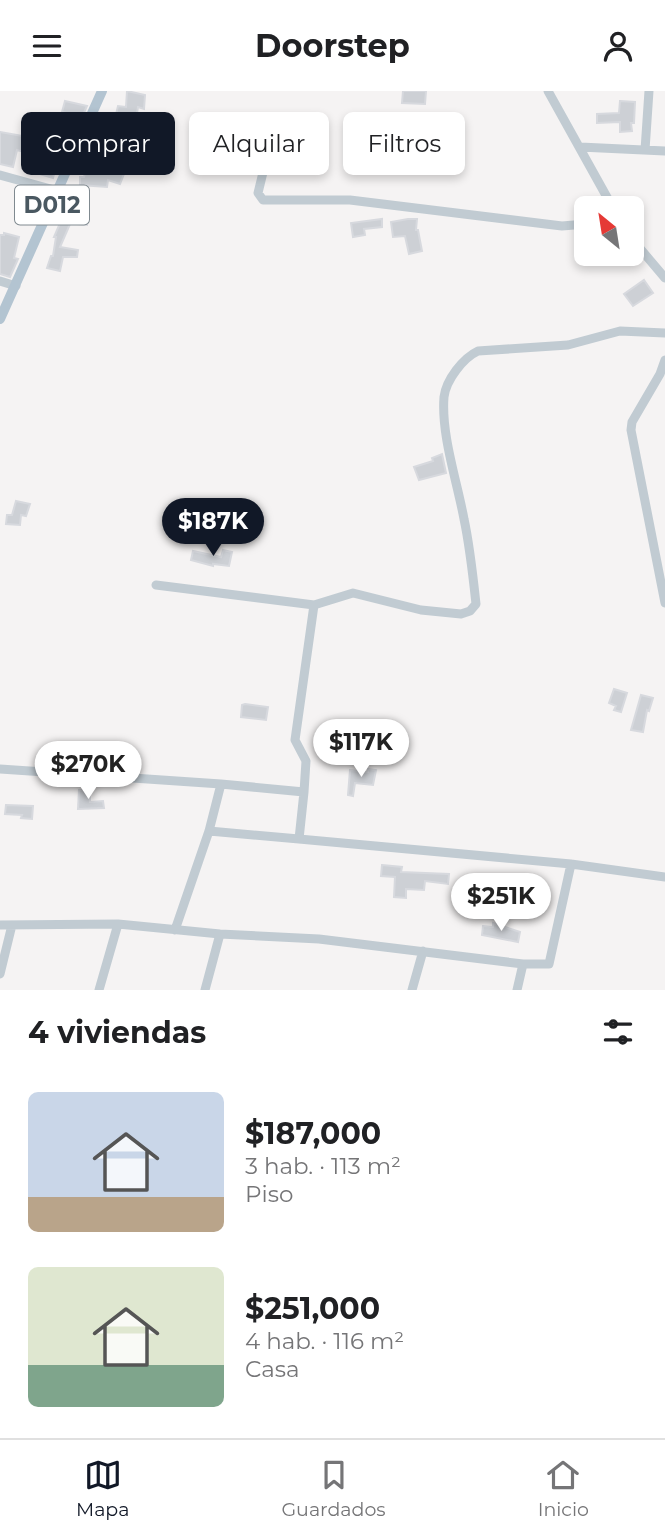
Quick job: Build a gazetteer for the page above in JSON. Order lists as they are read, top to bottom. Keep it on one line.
{"streets":{"main road":["D012"]},"north":"top left","page":{"header":"Doorstep","chip":["Comprar","Alquilar","Filtros"],"price":["$187K","$117K","$270K","$251K"],"heading":"4 viviendas","list":[{"name":"$187,000","note":"3 hab. · 113 m² · Piso"},{"name":"$251,000","note":"4 hab. · 116 m² · Casa"}],"tabs":["Mapa","Guardados","Inicio"]}}
